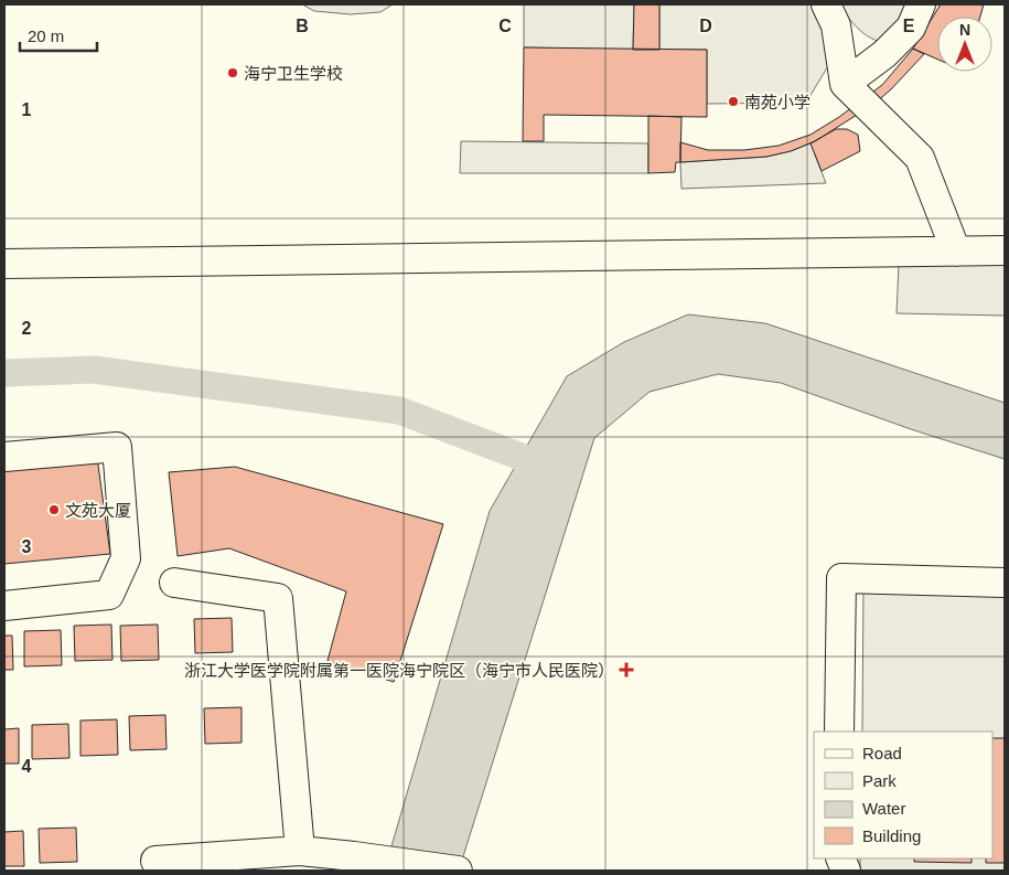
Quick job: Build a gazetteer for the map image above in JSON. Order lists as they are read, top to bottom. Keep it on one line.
{"places":{"other":["海宁卫生学校","南苑小学","文苑大厦"],"health":["浙江大学医学院附属第一医院海宁院区（海宁市人民医院）"]},"legend":["Road","Park","Water","Building"],"scale_bar":"20 m","north":"top","grid":{"columns":["B","C","D","E"],"rows":["1","2","3","4"]}}
